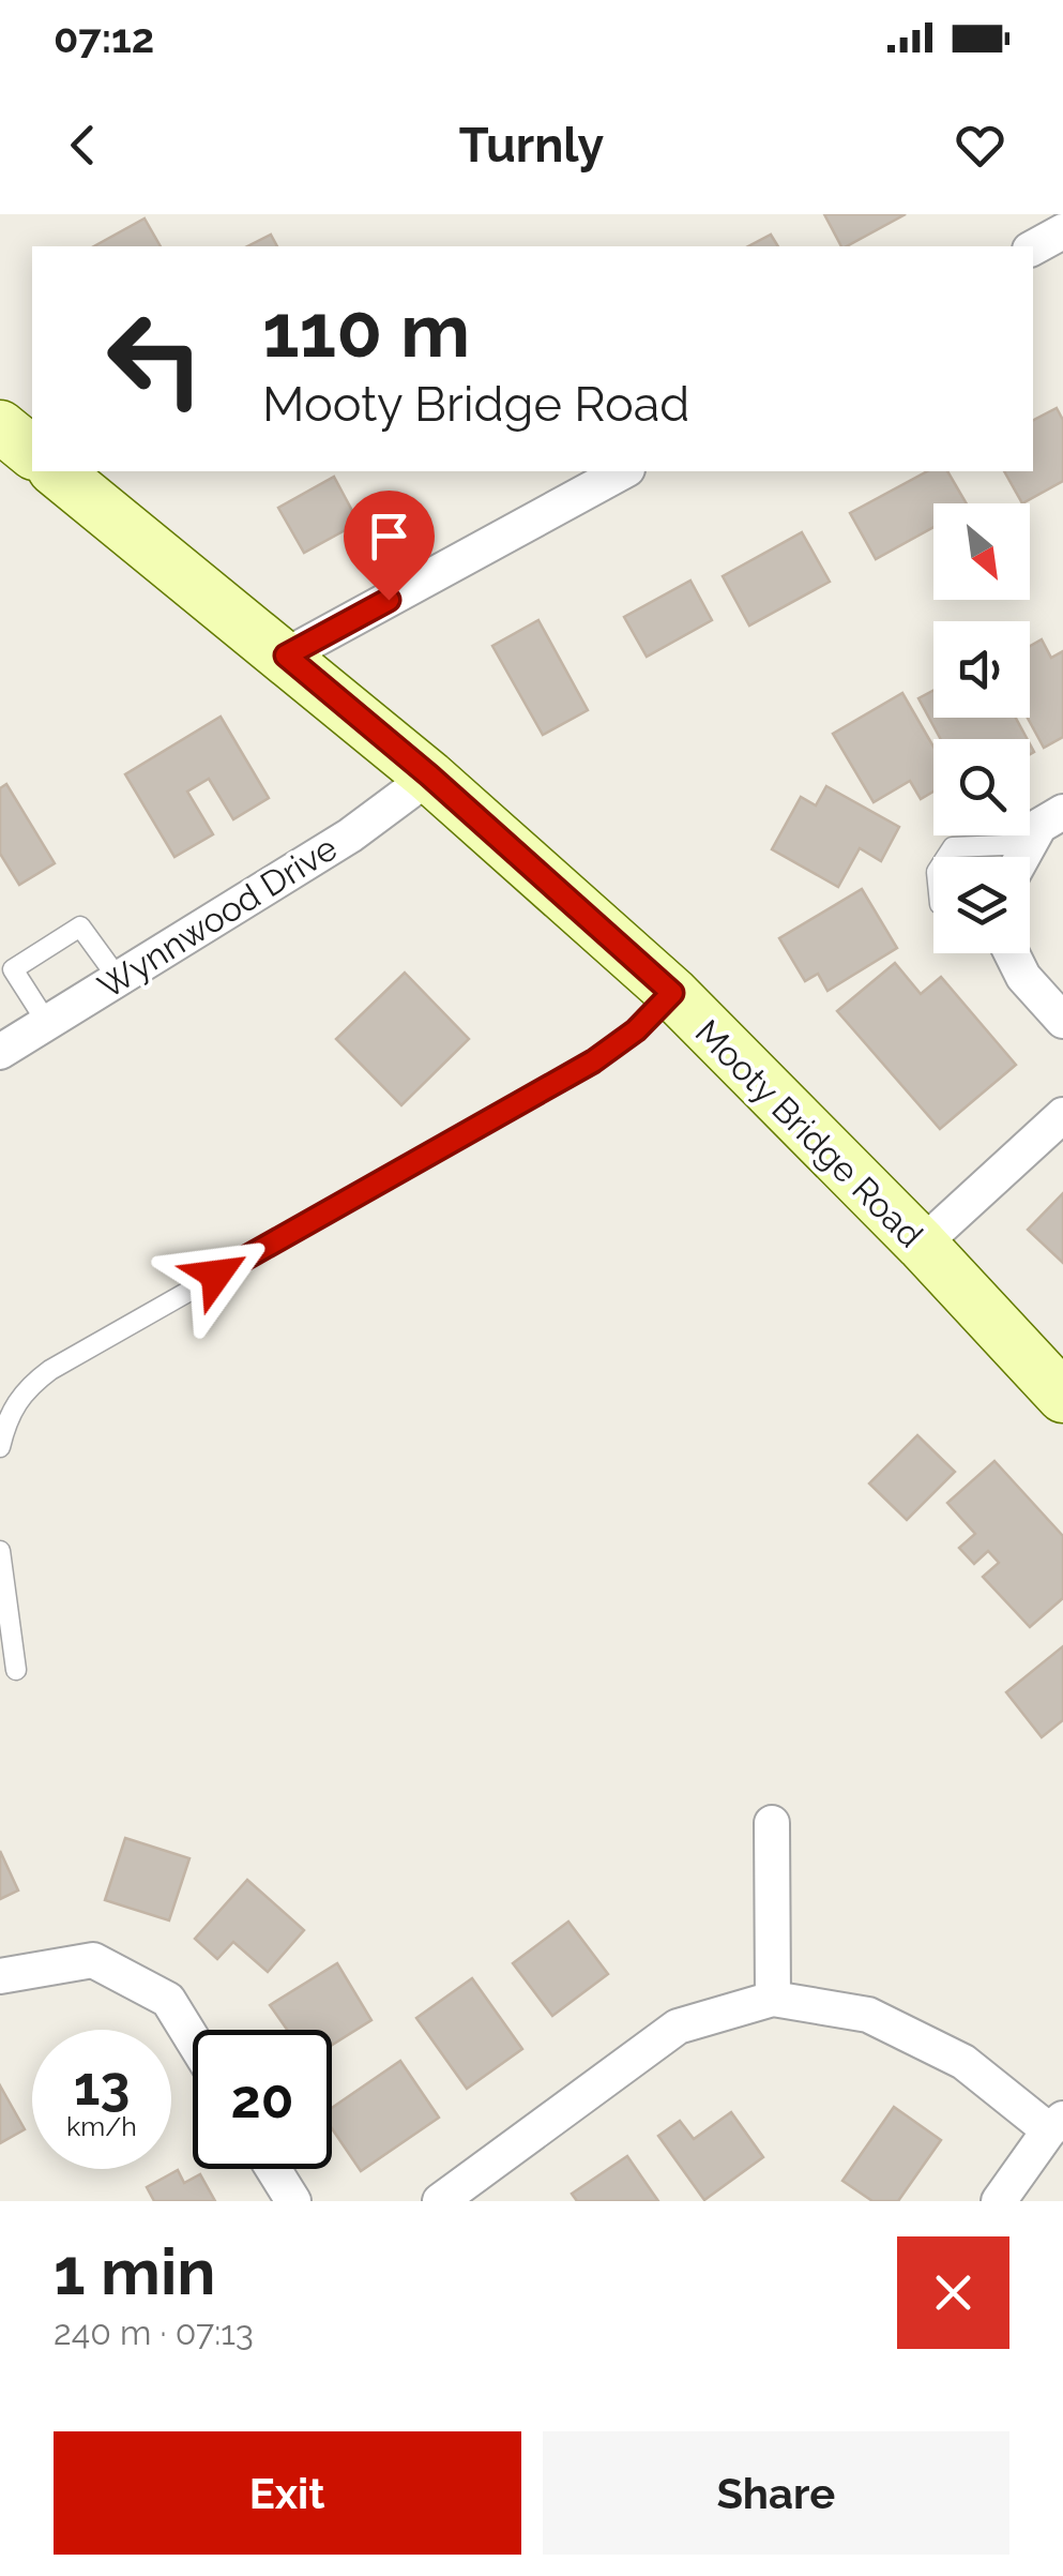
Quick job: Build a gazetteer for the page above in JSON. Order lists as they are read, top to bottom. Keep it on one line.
{"streets":{"main road":["Mooty Bridge Road"],"street":["Wynnwood Drive"]},"crossings":[["Wynnwood Drive","Mooty Bridge Road"]],"north":"bottom right","page":{"status":"07:12","header":"Turnly","turn":["110 m","Mooty Bridge Road"],"speed":"13 km/h","limit":"20","heading":["1 min","240 m · 07:13"],"buttons":["Exit","Share"]}}
